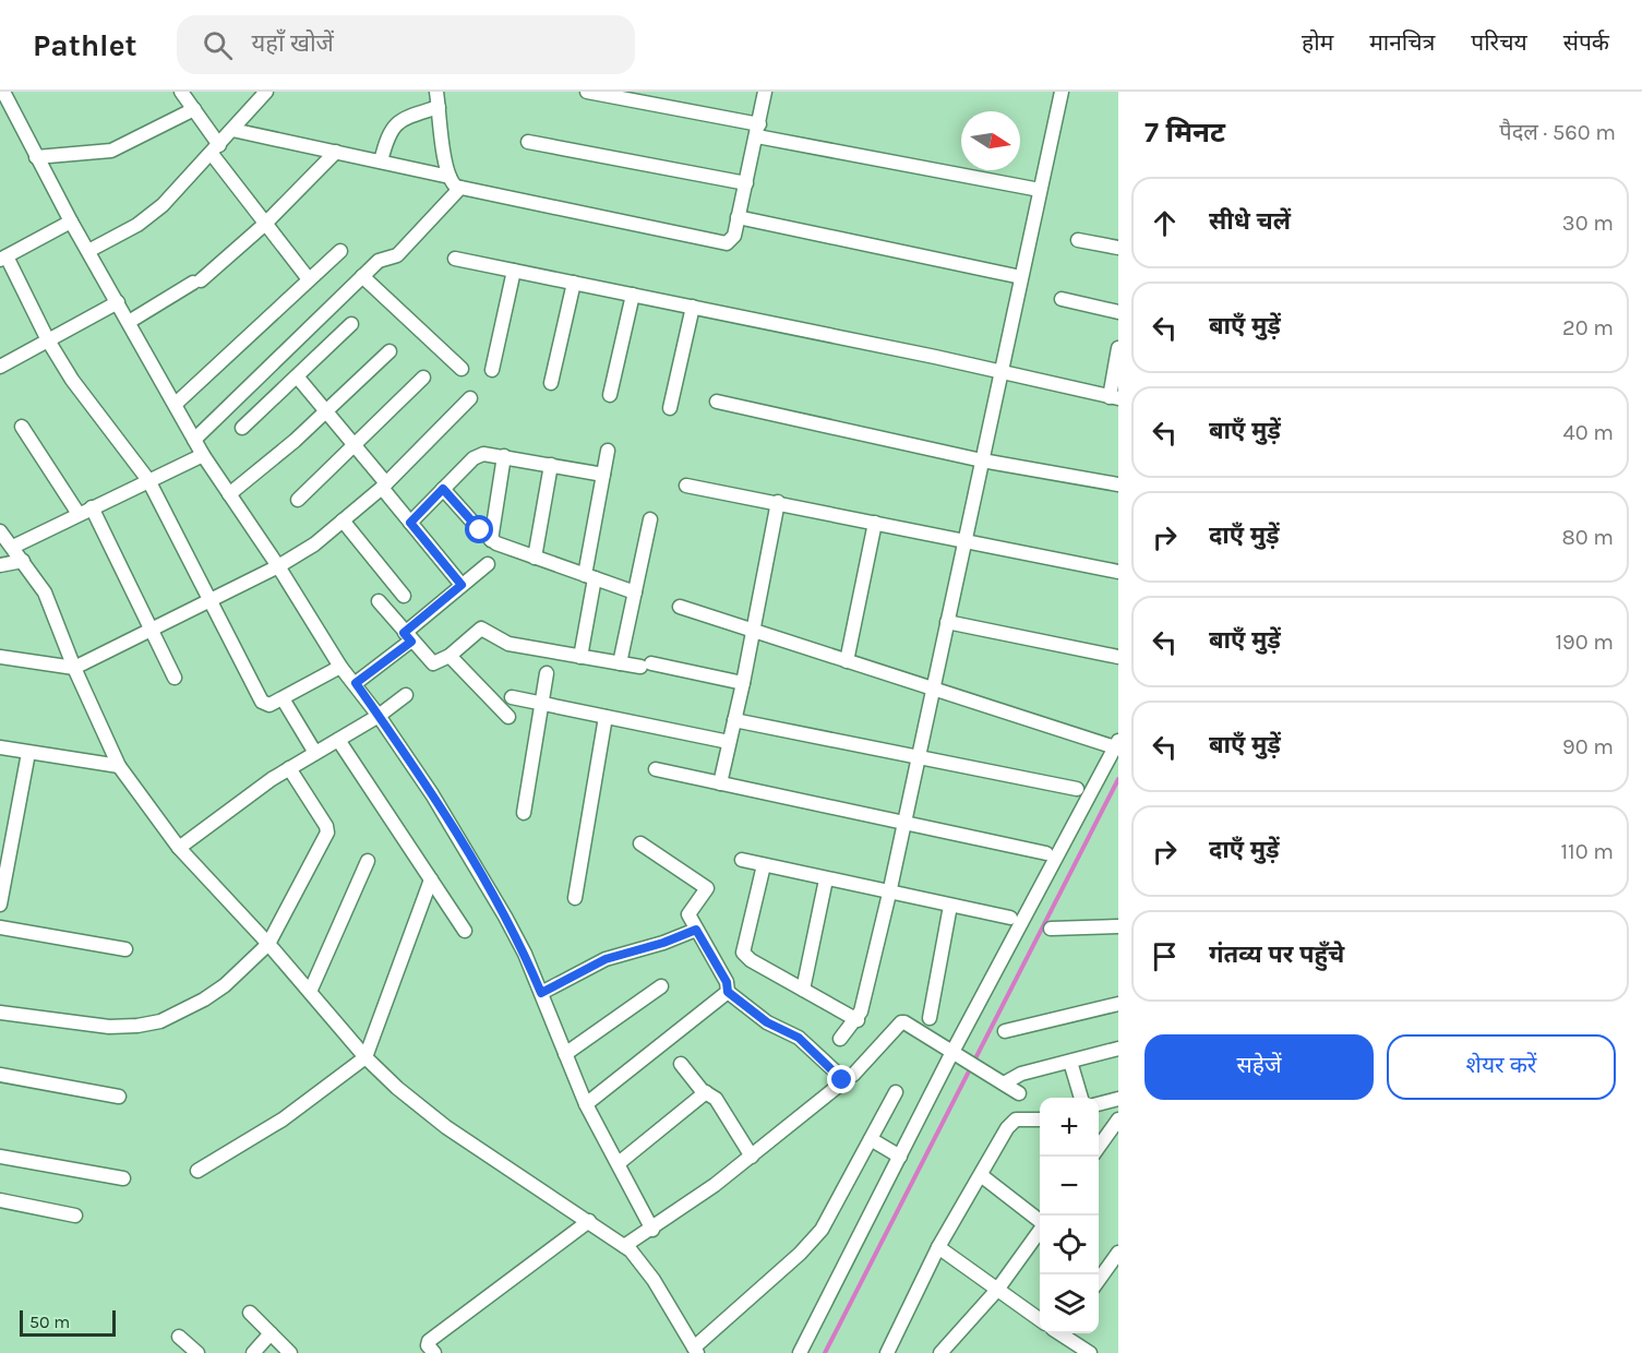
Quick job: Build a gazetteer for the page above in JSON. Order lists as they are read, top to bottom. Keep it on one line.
{"scale_bar":"50 m","north":"right","page":{"header":"Pathlet","search":"यहाँ खोजें","nav":["होम","मानचित्र","परिचय","संपर्क"],"heading":["7 मिनट","पैदल · 560 m"],"list":[["सीधे चलें","30 m"],["बाएँ मुड़ें","20 m"],["बाएँ मुड़ें","40 m"],["दाएँ मुड़ें","80 m"],["बाएँ मुड़ें","190 m"],["बाएँ मुड़ें","90 m"],["दाएँ मुड़ें","110 m"],"गंतव्य पर पहुँचे"],"buttons":["सहेजें","शेयर करें"],"map_buttons":["+","−"],"scale":"50 m"}}
